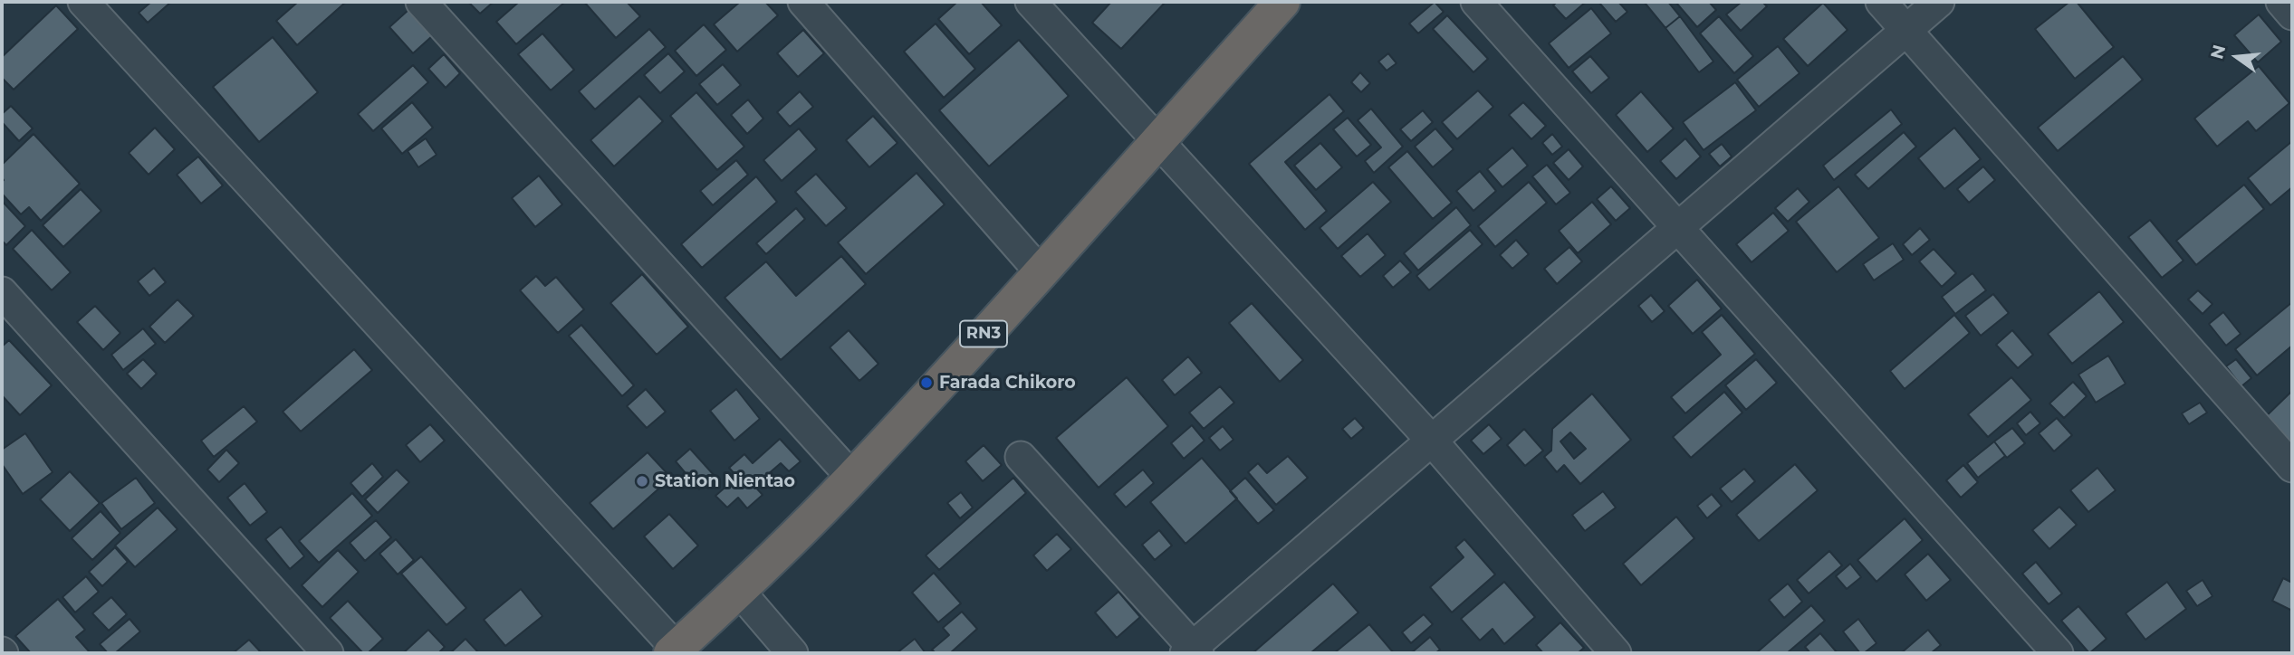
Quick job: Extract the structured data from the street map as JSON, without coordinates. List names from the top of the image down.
{
  "streets": {
    "highway": ["RN3"]
  },
  "places": ["Farada Chikoro", "Station Nientao"],
  "north": "left"
}
